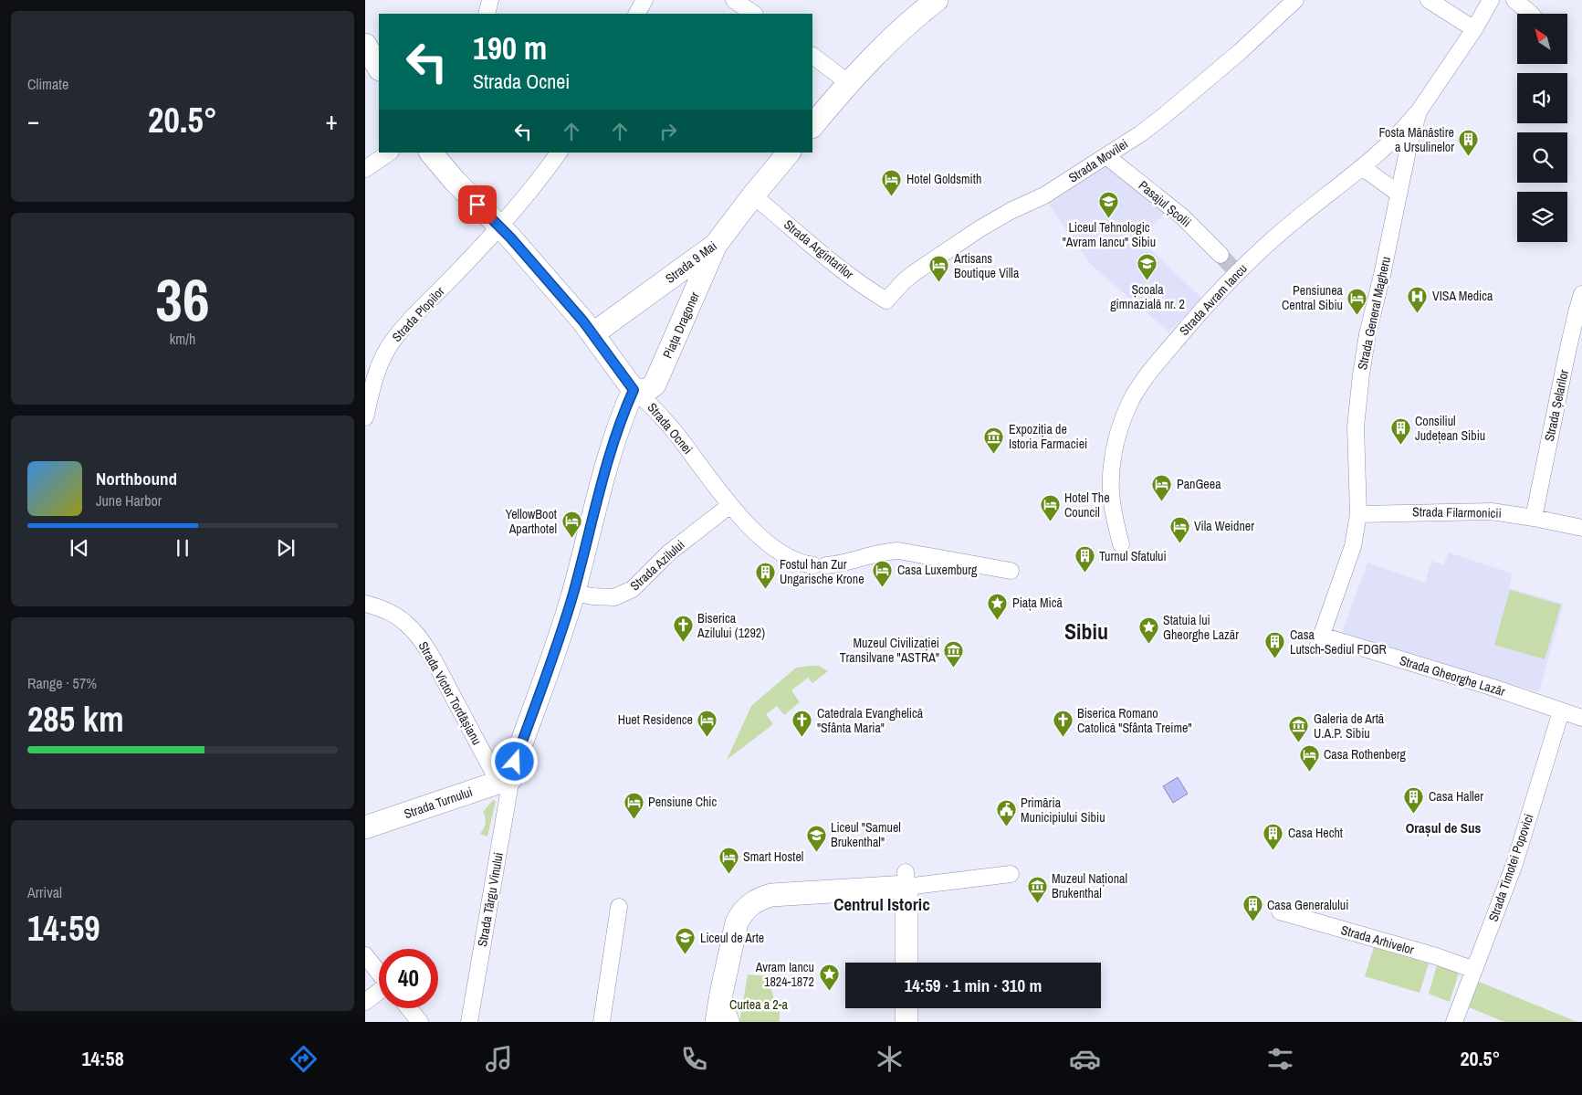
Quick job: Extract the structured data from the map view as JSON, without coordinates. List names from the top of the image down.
{
  "streets": {
    "street": [
      "Strada Movilei",
      "Pasajul Școlii",
      "Strada Argintarilor",
      "Strada 9 Mai",
      "Strada Avram Iancu",
      "Strada General Magheru",
      "Strada Plopilor",
      "Piața Dragoner",
      "Strada Șelarilor",
      "Strada Ocnei",
      "Strada Filarmonicii",
      "Strada Azilului",
      "Strada Gheorghe Lazăr",
      "Strada Victor Tordășianu",
      "Strada Turnului",
      "Strada Timotei Popovici",
      "Strada Târgu Vinului",
      "Strada Arhivelor"
    ]
  },
  "crossings": [
    ["Strada Movilei", "Pasajul Școlii"],
    ["Strada Movilei", "Strada Argintarilor"],
    ["Strada Argintarilor", "Strada 9 Mai"],
    ["Strada 9 Mai", "Piața Dragoner"],
    ["Strada 9 Mai", "Strada Ocnei"],
    ["Strada Avram Iancu", "Strada General Magheru"],
    ["Strada General Magheru", "Strada Filarmonicii"],
    ["Strada General Magheru", "Strada Gheorghe Lazăr"],
    ["Strada Plopilor", "Strada Ocnei"],
    ["Piața Dragoner", "Strada Ocnei"],
    ["Strada Șelarilor", "Strada Filarmonicii"],
    ["Strada Ocnei", "Strada Azilului"],
    ["Strada Gheorghe Lazăr", "Strada Timotei Popovici"],
    ["Strada Victor Tordășianu", "Strada Turnului"],
    ["Strada Victor Tordășianu", "Strada Târgu Vinului"],
    ["Strada Turnului", "Strada Târgu Vinului"],
    ["Strada Timotei Popovici", "Strada Arhivelor"]
  ],
  "districts": ["Sibiu", "Orașul de Sus", "Centrul Istoric"],
  "parks": ["Curtea a 2-a"],
  "places": {
    "building": [
      "Fosta Mănăstire a Ursulinelor",
      "Consiliul Județean Sibiu",
      "Turnul Sfatului",
      "Fostul han Zur Ungarische Krone",
      "Casa Lutsch-Sediul FDGR",
      "Casa Haller",
      "Casa Hecht",
      "Casa Generalului"
    ],
    "hotel": [
      "Hotel Goldsmith",
      "Artisans Boutique Villa",
      "Pensiunea Central Sibiu",
      "PanGeea",
      "Hotel The Council",
      "YellowBoot Aparthotel",
      "Vila Weidner",
      "Casa Luxemburg",
      "Huet Residence",
      "Casa Rothenberg",
      "Pensiune Chic",
      "Smart Hostel"
    ],
    "school or university": [
      "Liceul Tehnologic \"Avram Iancu\" Sibiu",
      "Școala gimnazială nr. 2",
      "Liceul \"Samuel Brukenthal\"",
      "Liceul de Arte"
    ],
    "hospital": ["VISA Medica"],
    "museum": [
      "Expoziția de Istoria Farmaciei",
      "Muzeul Civilizației Transilvane \"ASTRA\"",
      "Galeria de Artă U.A.P. Sibiu",
      "Muzeul Național Brukenthal"
    ],
    "place": ["Piața Mică", "Statuia lui Gheorghe Lazăr", "Avram Iancu 1824-1872"],
    "church": ["Biserica Azilului (1292)", "Catedrala Evanghelică \"Sfânta Maria\"", "Biserica Romano Catolică \"Sfânta Treime\""],
    "public building": ["Primăria Municipiului Sibiu"]
  },
  "north": "top left",
  "page": {
    "tile": [
      "Climate",
      ["36", "km/h"],
      ["Range · 57%", "285 km"],
      ["Arrival", "14:59"]
    ],
    "turn": ["190 m", "Strada Ocnei"],
    "heat": ["−", "20.5°", "+"],
    "song": ["Northbound", "June Harbor"],
    "limit": "40",
    "trip": "14:59 · 1 min · 310 m",
    "tabs": ["14:58", "20.5°"]
  }
}
